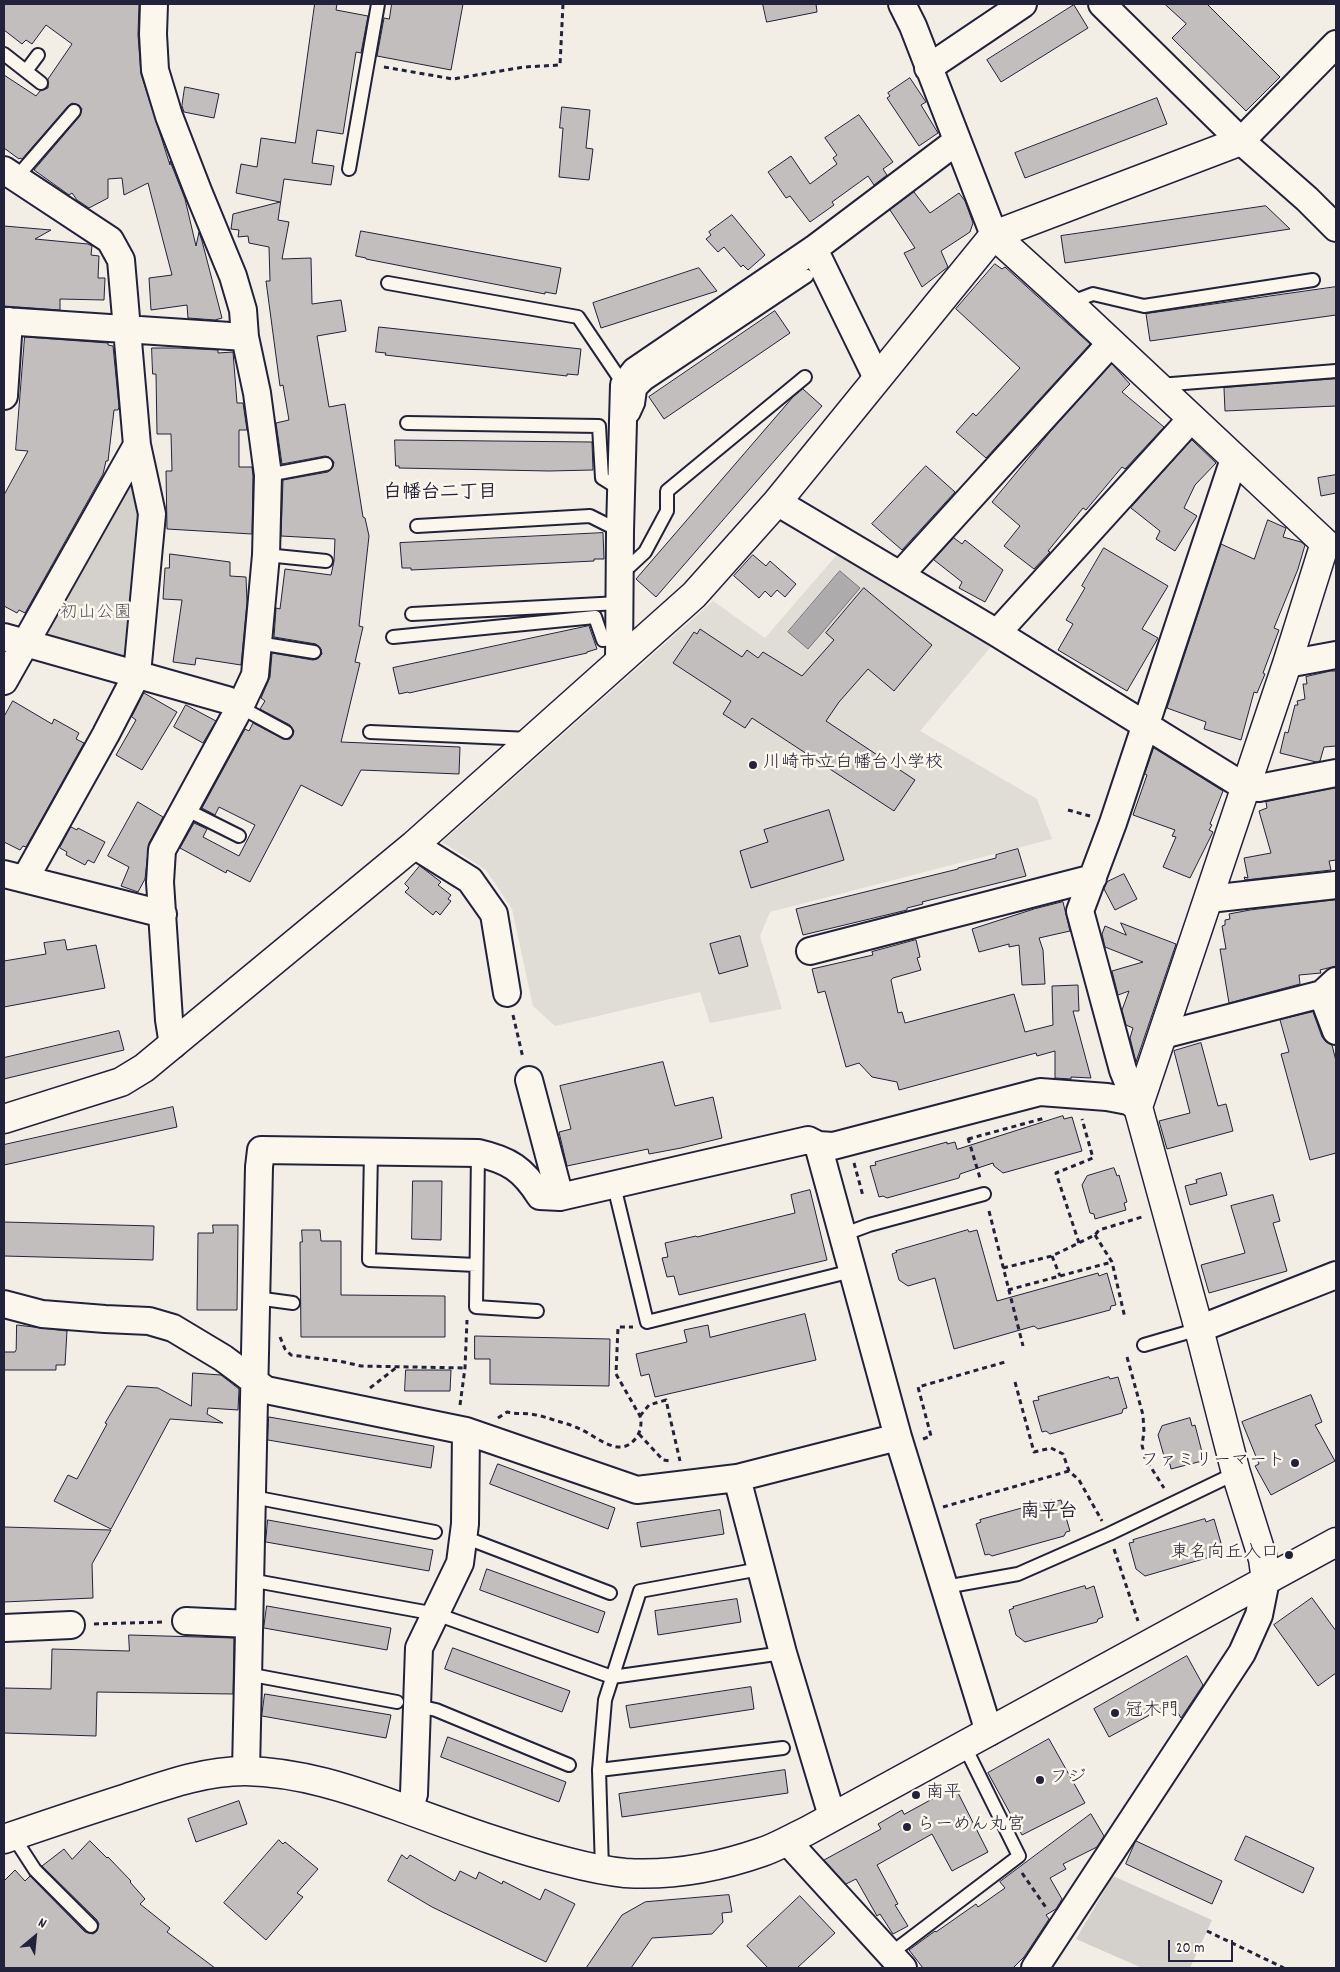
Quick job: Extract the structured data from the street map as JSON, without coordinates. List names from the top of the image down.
{
  "districts": ["白幡台二丁目", "南平台"],
  "parks": ["初山公園"],
  "places": [
    "川崎市立白幡台小学校",
    "ファミリーマート",
    "東名向丘入口",
    "冠木門",
    "フジ",
    "南平",
    "らーめん丸宮"
  ],
  "scale_bar": "20 m",
  "north": "top right"
}
